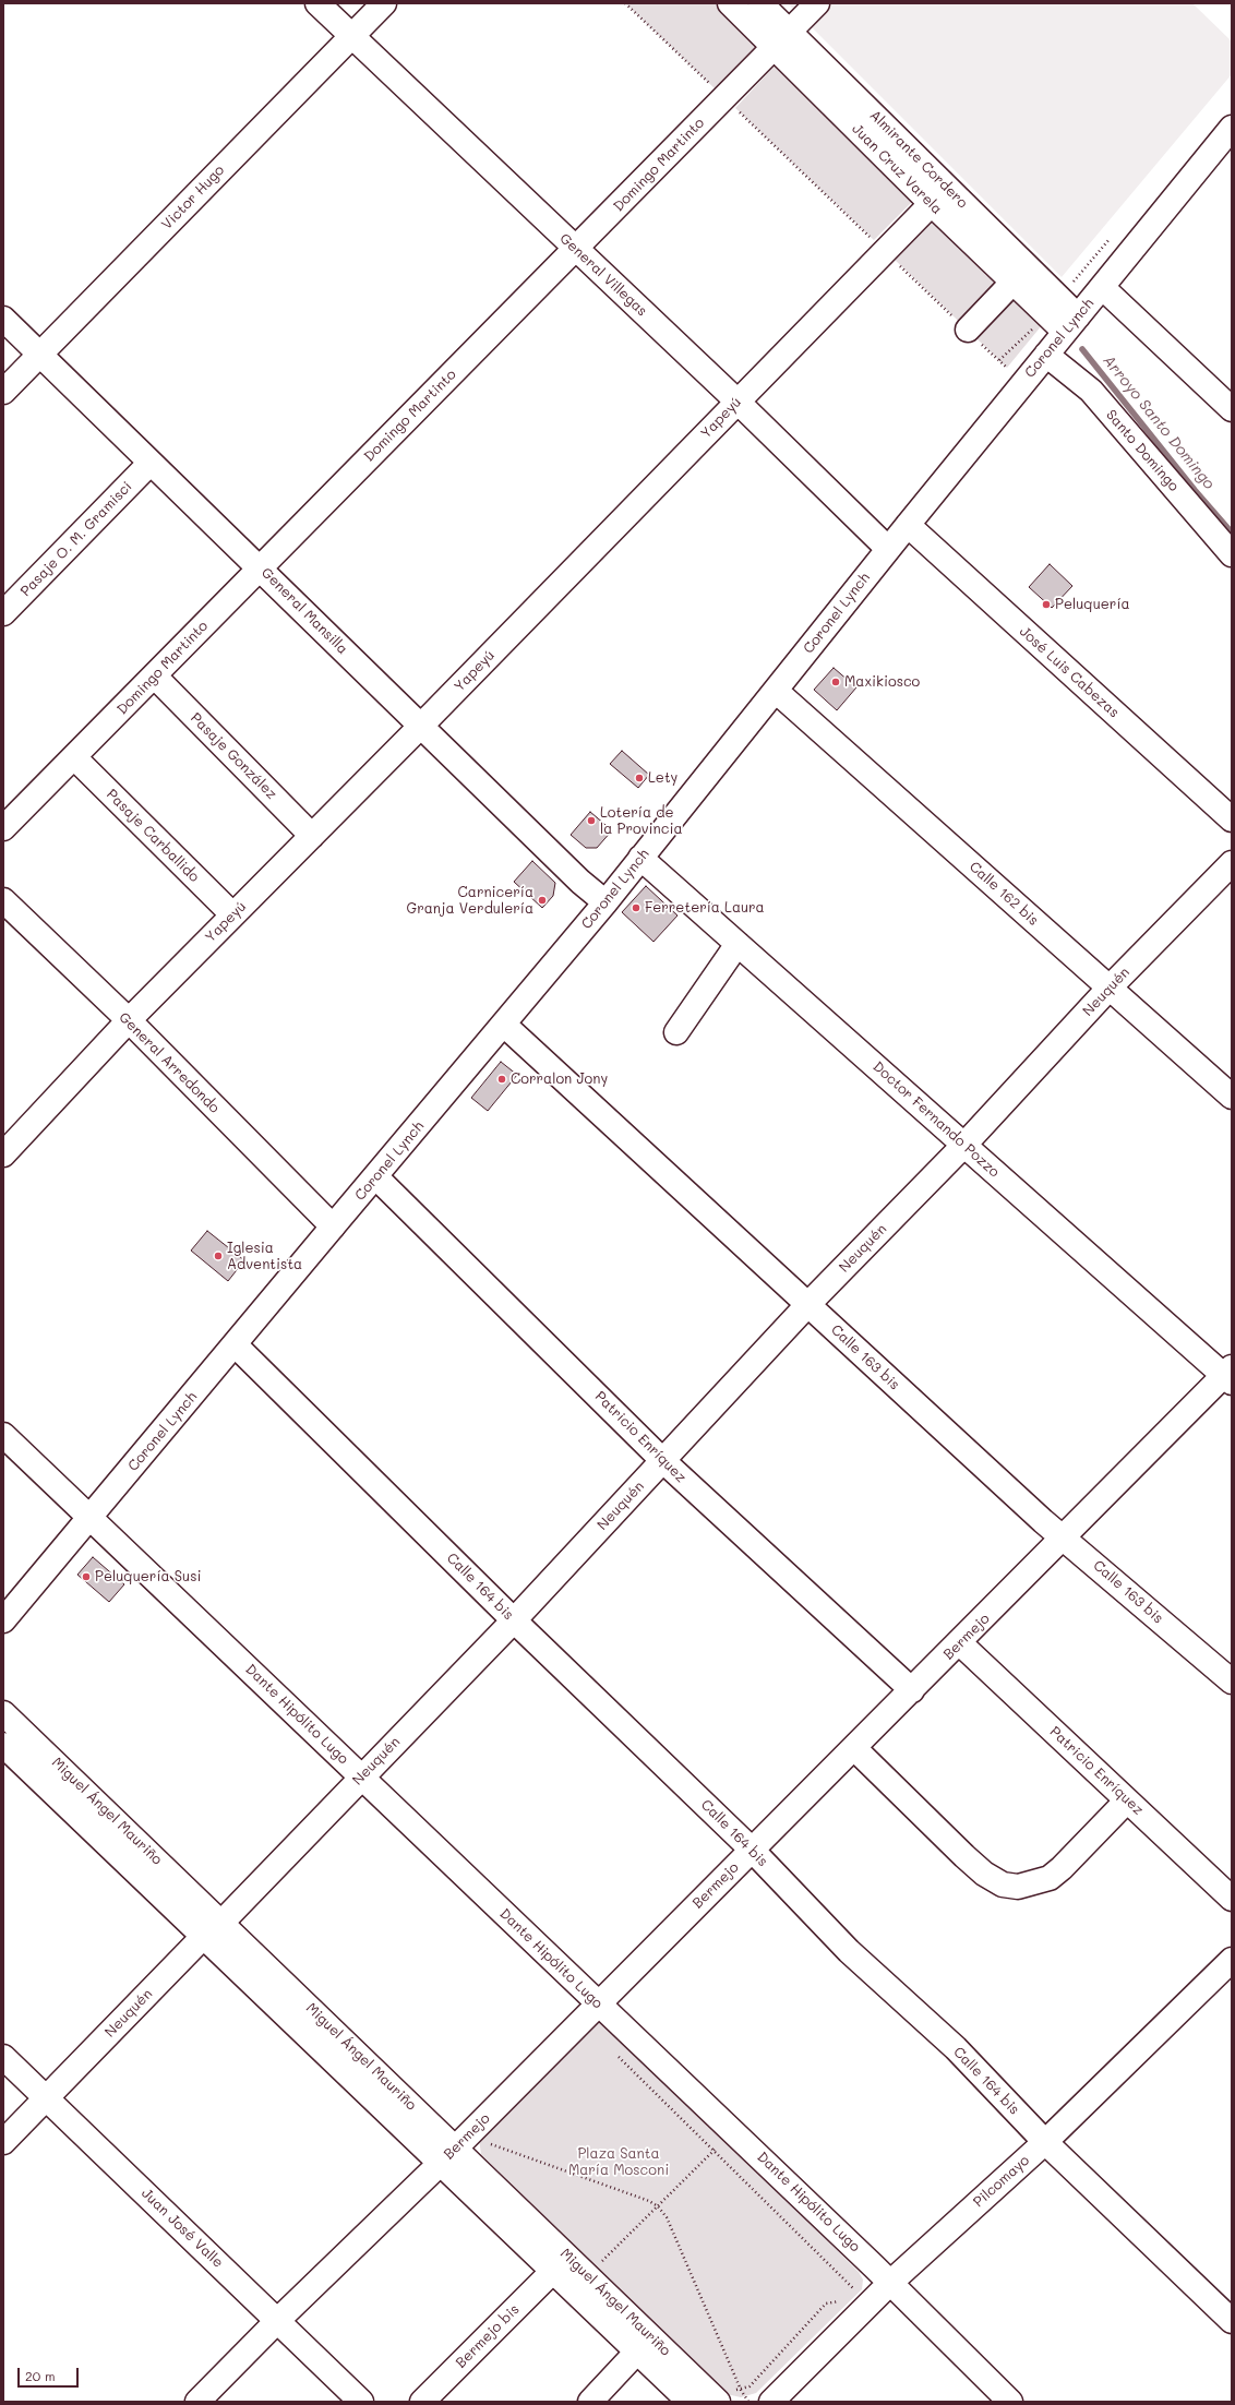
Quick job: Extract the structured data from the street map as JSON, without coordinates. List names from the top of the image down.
{
  "streets": {
    "street": [
      "Almirante Cordero",
      "Domingo Martinto",
      "Juan Cruz Varela",
      "Victor Hugo",
      "General Villegas",
      "Coronel Lynch",
      "Yapeyú",
      "Santo Domingo",
      "Pasaje O. M. Gramisci",
      "General Mansilla",
      "José Luis Cabezas",
      "Pasaje González",
      "Pasaje Carballido",
      "Calle 162 bis",
      "Neuquén",
      "General Arredondo",
      "Doctor Fernando Pozzo",
      "Calle 163 bis",
      "Patricio Enríquez",
      "Calle 164 bis",
      "Bermejo",
      "Dante Hipólito Lugo",
      "Miguel Ángel Mauriño",
      "Pilcomayo",
      "Juan José Valle",
      "Bermejo bis"
    ]
  },
  "crossings": [
    ["Almirante Cordero", "Juan Cruz Varela"],
    ["Almirante Cordero", "Coronel Lynch"],
    ["Almirante Cordero", "Yapeyú"],
    ["Domingo Martinto", "Juan Cruz Varela"],
    ["Domingo Martinto", "General Villegas"],
    ["Domingo Martinto", "General Mansilla"],
    ["Domingo Martinto", "Pasaje González"],
    ["Domingo Martinto", "Pasaje Carballido"],
    ["Juan Cruz Varela", "Coronel Lynch"],
    ["Juan Cruz Varela", "Yapeyú"],
    ["Victor Hugo", "General Villegas"],
    ["Victor Hugo", "General Mansilla"],
    ["General Villegas", "Coronel Lynch"],
    ["General Villegas", "Yapeyú"],
    ["Coronel Lynch", "Santo Domingo"],
    ["Coronel Lynch", "General Mansilla"],
    ["Coronel Lynch", "José Luis Cabezas"],
    ["Coronel Lynch", "Calle 162 bis"],
    ["Coronel Lynch", "General Arredondo"],
    ["Coronel Lynch", "Doctor Fernando Pozzo"],
    ["Coronel Lynch", "Calle 163 bis"],
    ["Coronel Lynch", "Patricio Enríquez"],
    ["Coronel Lynch", "Calle 164 bis"],
    ["Coronel Lynch", "Dante Hipólito Lugo"],
    ["Yapeyú", "General Mansilla"],
    ["Yapeyú", "Pasaje González"],
    ["Yapeyú", "Pasaje Carballido"],
    ["Yapeyú", "General Arredondo"],
    ["Pasaje O. M. Gramisci", "General Mansilla"],
    ["Calle 162 bis", "Neuquén"],
    ["Neuquén", "Doctor Fernando Pozzo"],
    ["Neuquén", "Calle 163 bis"],
    ["Neuquén", "Patricio Enríquez"],
    ["Neuquén", "Calle 164 bis"],
    ["Neuquén", "Dante Hipólito Lugo"],
    ["Neuquén", "Miguel Ángel Mauriño"],
    ["Neuquén", "Juan José Valle"],
    ["Doctor Fernando Pozzo", "Bermejo"],
    ["Calle 163 bis", "Bermejo"],
    ["Patricio Enríquez", "Bermejo"],
    ["Calle 164 bis", "Bermejo"],
    ["Calle 164 bis", "Pilcomayo"],
    ["Bermejo", "Dante Hipólito Lugo"],
    ["Bermejo", "Miguel Ángel Mauriño"],
    ["Bermejo", "Juan José Valle"],
    ["Dante Hipólito Lugo", "Pilcomayo"],
    ["Miguel Ángel Mauriño", "Bermejo bis"]
  ],
  "water": ["Arroyo Santo Domingo"],
  "parks": ["Plaza Santa María Mosconi"],
  "places": [
    "Peluquería",
    "Maxikiosco",
    "Lety",
    "Lotería de la Provincia",
    "Carnicería Granja Verdulería",
    "Ferretería Laura",
    "Corralon Jony",
    "Iglesia Adventista",
    "Peluquería Susi"
  ],
  "scale_bar": "20 m"
}
